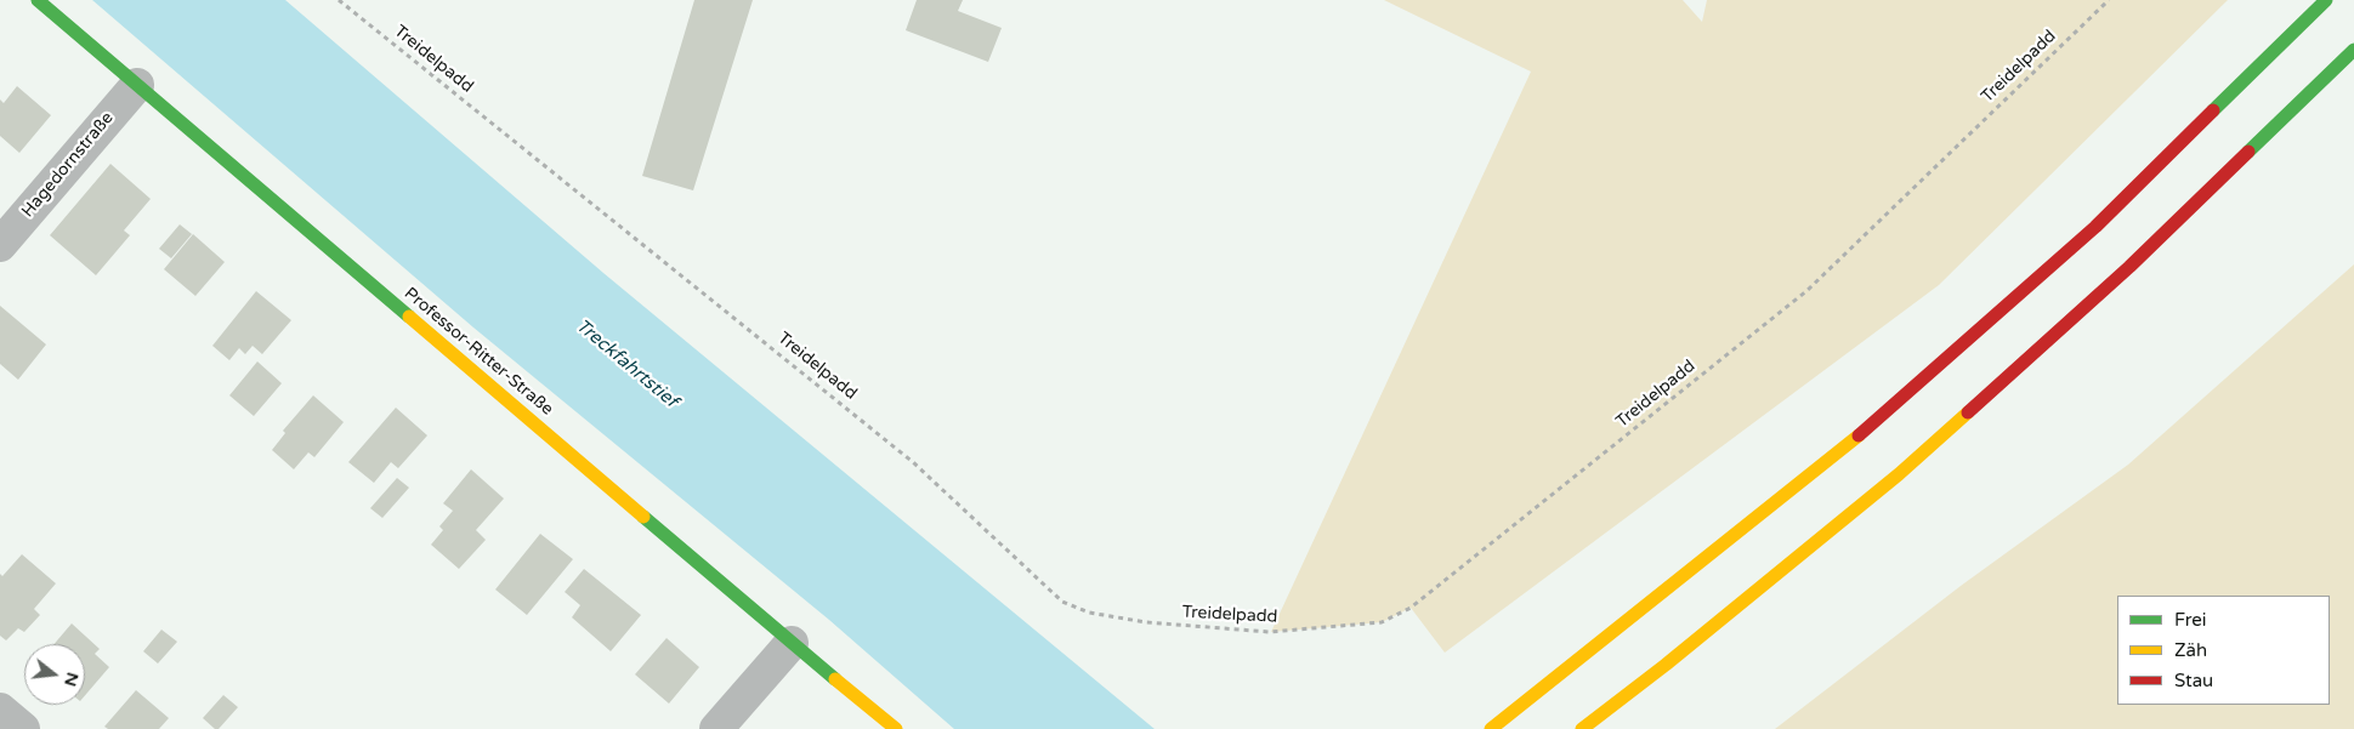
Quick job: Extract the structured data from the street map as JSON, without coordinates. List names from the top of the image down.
{
  "streets": {
    "main road": ["Professor-Ritter-Straße"],
    "street": ["Hagedornstraße"],
    "path": ["Treidelpadd"]
  },
  "crossings": [
    ["Hagedornstraße", "Professor-Ritter-Straße"]
  ],
  "water": ["Treckfahrtstief"],
  "legend": ["Frei", "Zäh", "Stau"],
  "north": "right"
}
